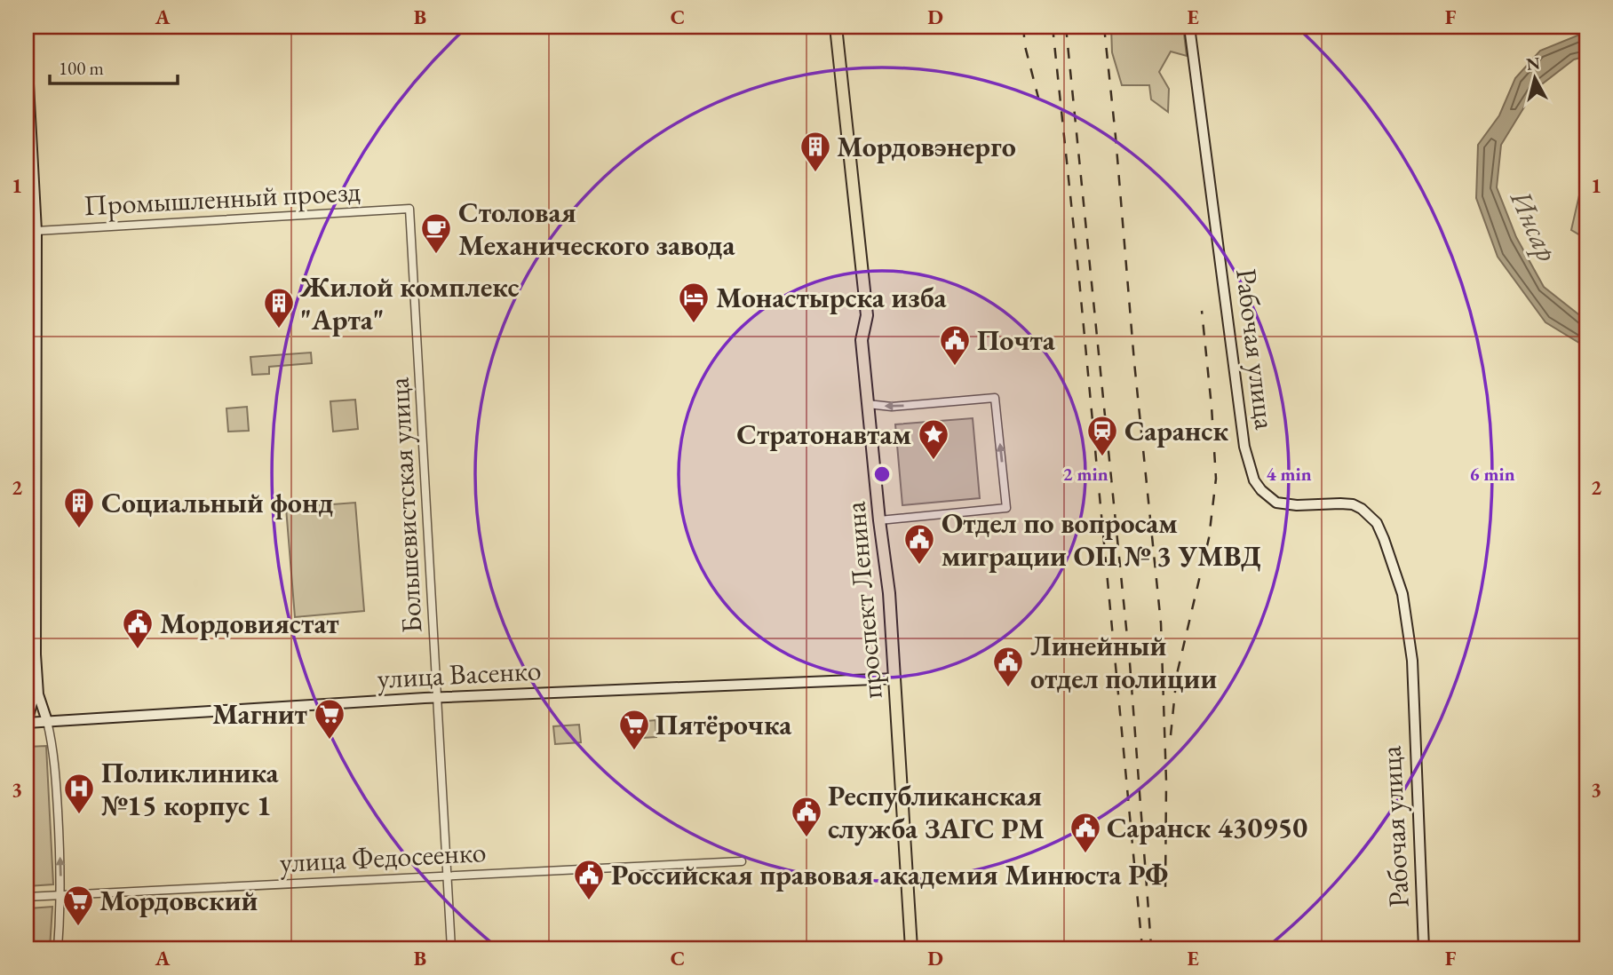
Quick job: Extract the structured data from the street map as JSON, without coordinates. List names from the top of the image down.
{
  "streets": {
    "main road": ["проспект Ленина"],
    "street": [
      "Промышленный проезд",
      "Рабочая улица",
      "Большевистская улица",
      "улица Васенко",
      "улица Федосеенко"
    ]
  },
  "crossings": [
    ["Промышленный проезд", "Большевистская улица"],
    ["Большевистская улица", "улица Васенко"],
    ["Большевистская улица", "улица Федосеенко"],
    ["проспект Ленина", "улица Васенко"]
  ],
  "water": ["Инсар"],
  "places": {
    "building": ["Мордовэнерго", "Жилой комплекс \"Арта\"", "Социальный фонд"],
    "cafe": ["Столовая Механического завода"],
    "hotel": ["Монастырска изба"],
    "public building": [
      "Почта",
      "Отдел по вопросам миграции ОП № 3 УМВД",
      "Мордовиястат",
      "Линейный отдел полиции",
      "Республиканская служба ЗАГС РМ",
      "Саранск 430950",
      "Российская правовая академия Минюста РФ"
    ],
    "station": ["Саранск"],
    "place": ["Стратонавтам"],
    "supermarket": ["Магнит", "Пятёрочка", "Мордовский"],
    "hospital": ["Поликлиника №15 корпус 1"]
  },
  "scale_bar": "100 m",
  "north": "top",
  "grid": {
    "columns": [
      "A",
      "B",
      "C",
      "D",
      "E",
      "F"
    ],
    "rows": ["1", "2", "3"]
  },
  "rings": ["2 min", "4 min", "6 min"]
}
